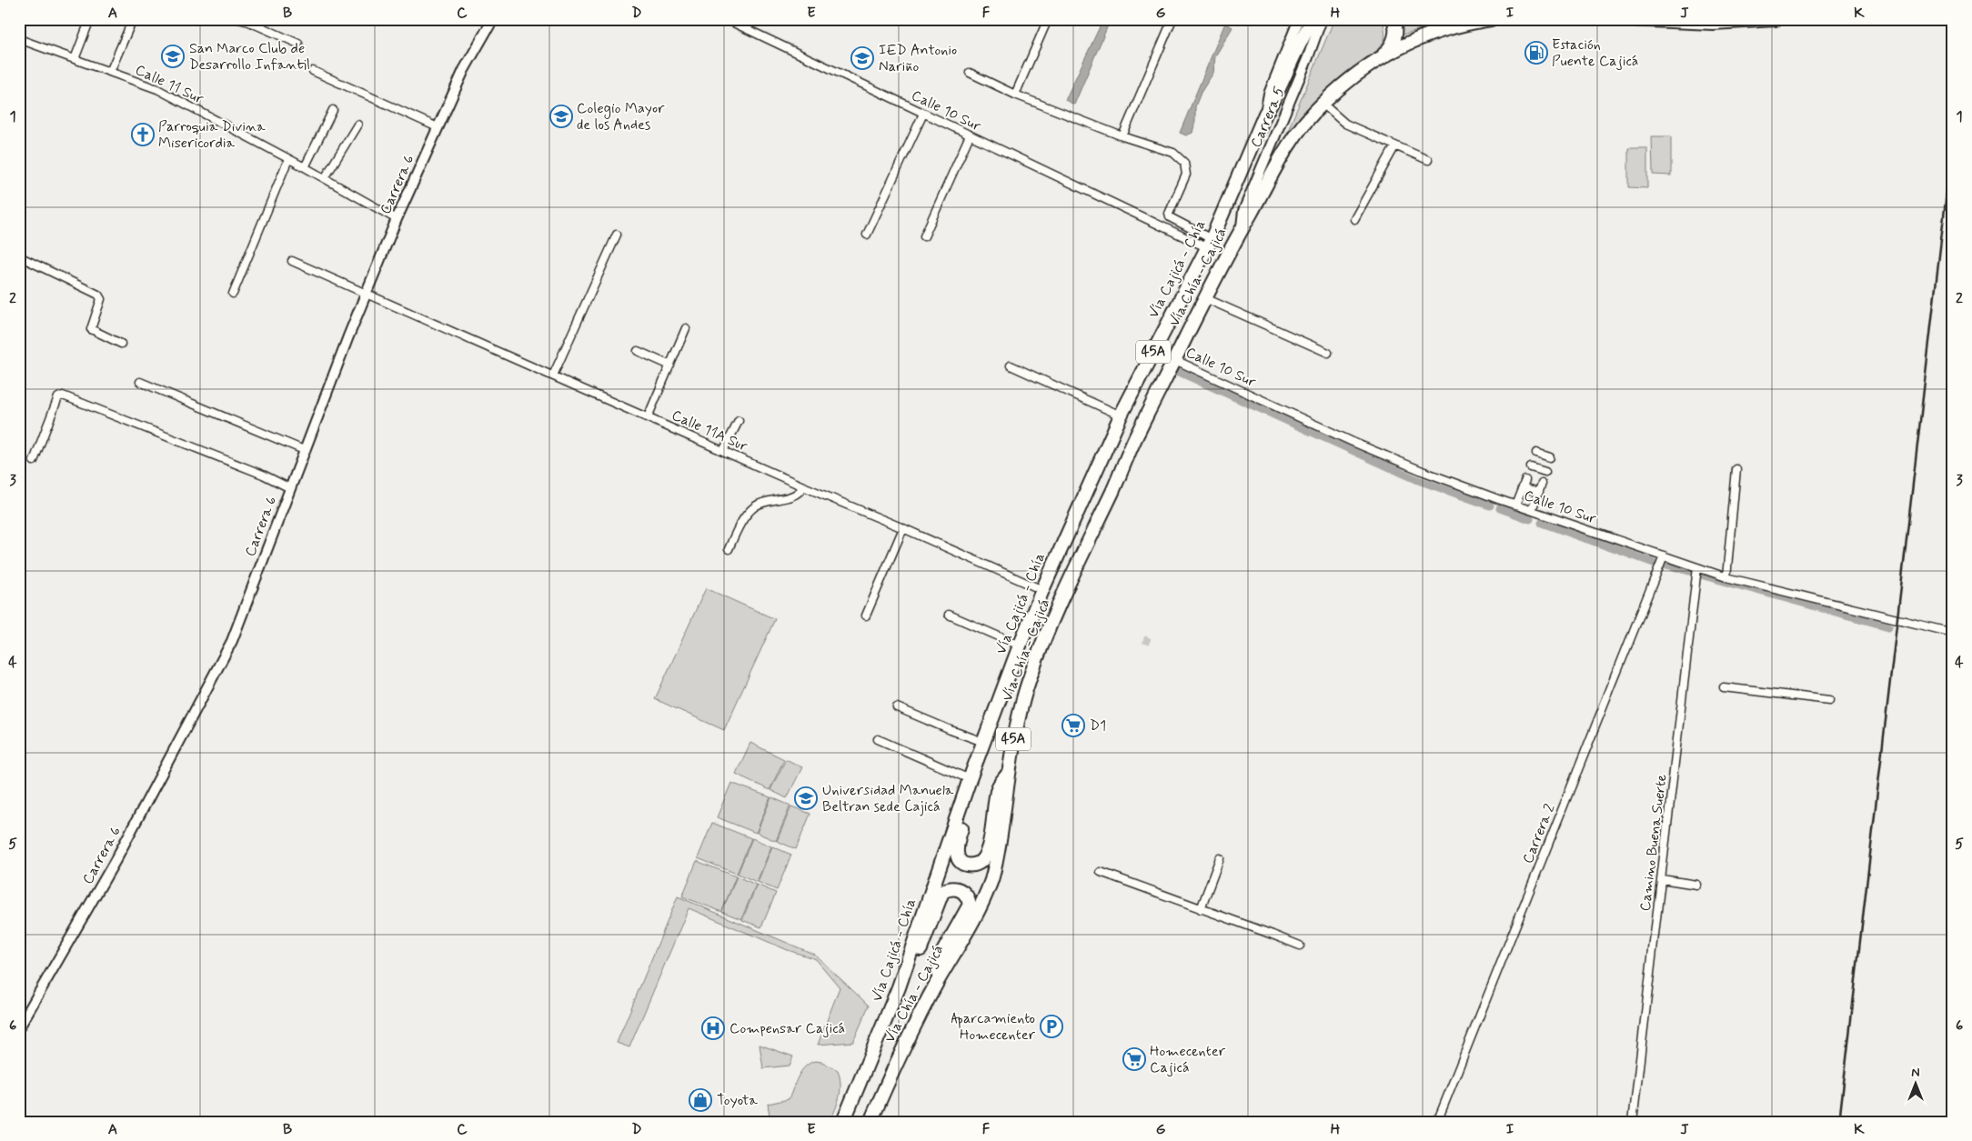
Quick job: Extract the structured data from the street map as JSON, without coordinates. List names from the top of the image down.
{
  "streets": {
    "highway": ["Vía Cajicá - Chía", "Vía Chía - Cajicá", "45A"],
    "main road": ["Carrera 5", "Carrera 6"],
    "street": [
      "Calle 11 Sur",
      "Calle 10 Sur",
      "Calle 11A Sur",
      "Carrera 2",
      "Camino Buena Suerte"
    ]
  },
  "crossings": [
    ["Calle 11 Sur", "Carrera 6"],
    ["Calle 10 Sur", "Vía Cajicá - Chía"],
    ["Calle 10 Sur", "Vía Chía - Cajicá"],
    ["Calle 10 Sur", "Carrera 2"],
    ["Calle 10 Sur", "Camino Buena Suerte"],
    ["Carrera 5", "Vía Cajicá - Chía"],
    ["Carrera 5", "Vía Chía - Cajicá"],
    ["Carrera 5", "45A"],
    ["Carrera 6", "Calle 11A Sur"],
    ["Vía Cajicá - Chía", "45A"],
    ["Vía Cajicá - Chía", "Calle 11A Sur"],
    ["Vía Chía - Cajicá", "45A"]
  ],
  "places": {
    "fuel station": ["Estación Puente Cajicá"],
    "school or university": [
      "San Marco Club de Desarrollo Infantil",
      "IED Antonio Nariño",
      "Colegio Mayor de los Andes",
      "Universidad Manuela Beltran sede Cajicá"
    ],
    "church": ["Parroquia Divina Misericordia"],
    "supermarket": ["D1", "Homecenter Cajicá"],
    "parking": ["Aparcamiento Homecenter"],
    "hospital": ["Compensar Cajicá"],
    "shop": ["Toyota"]
  },
  "north": "top",
  "grid": {
    "columns": [
      "A",
      "B",
      "C",
      "D",
      "E",
      "F",
      "G",
      "H",
      "I",
      "J",
      "K"
    ],
    "rows": [
      "1",
      "2",
      "3",
      "4",
      "5",
      "6"
    ]
  }
}
